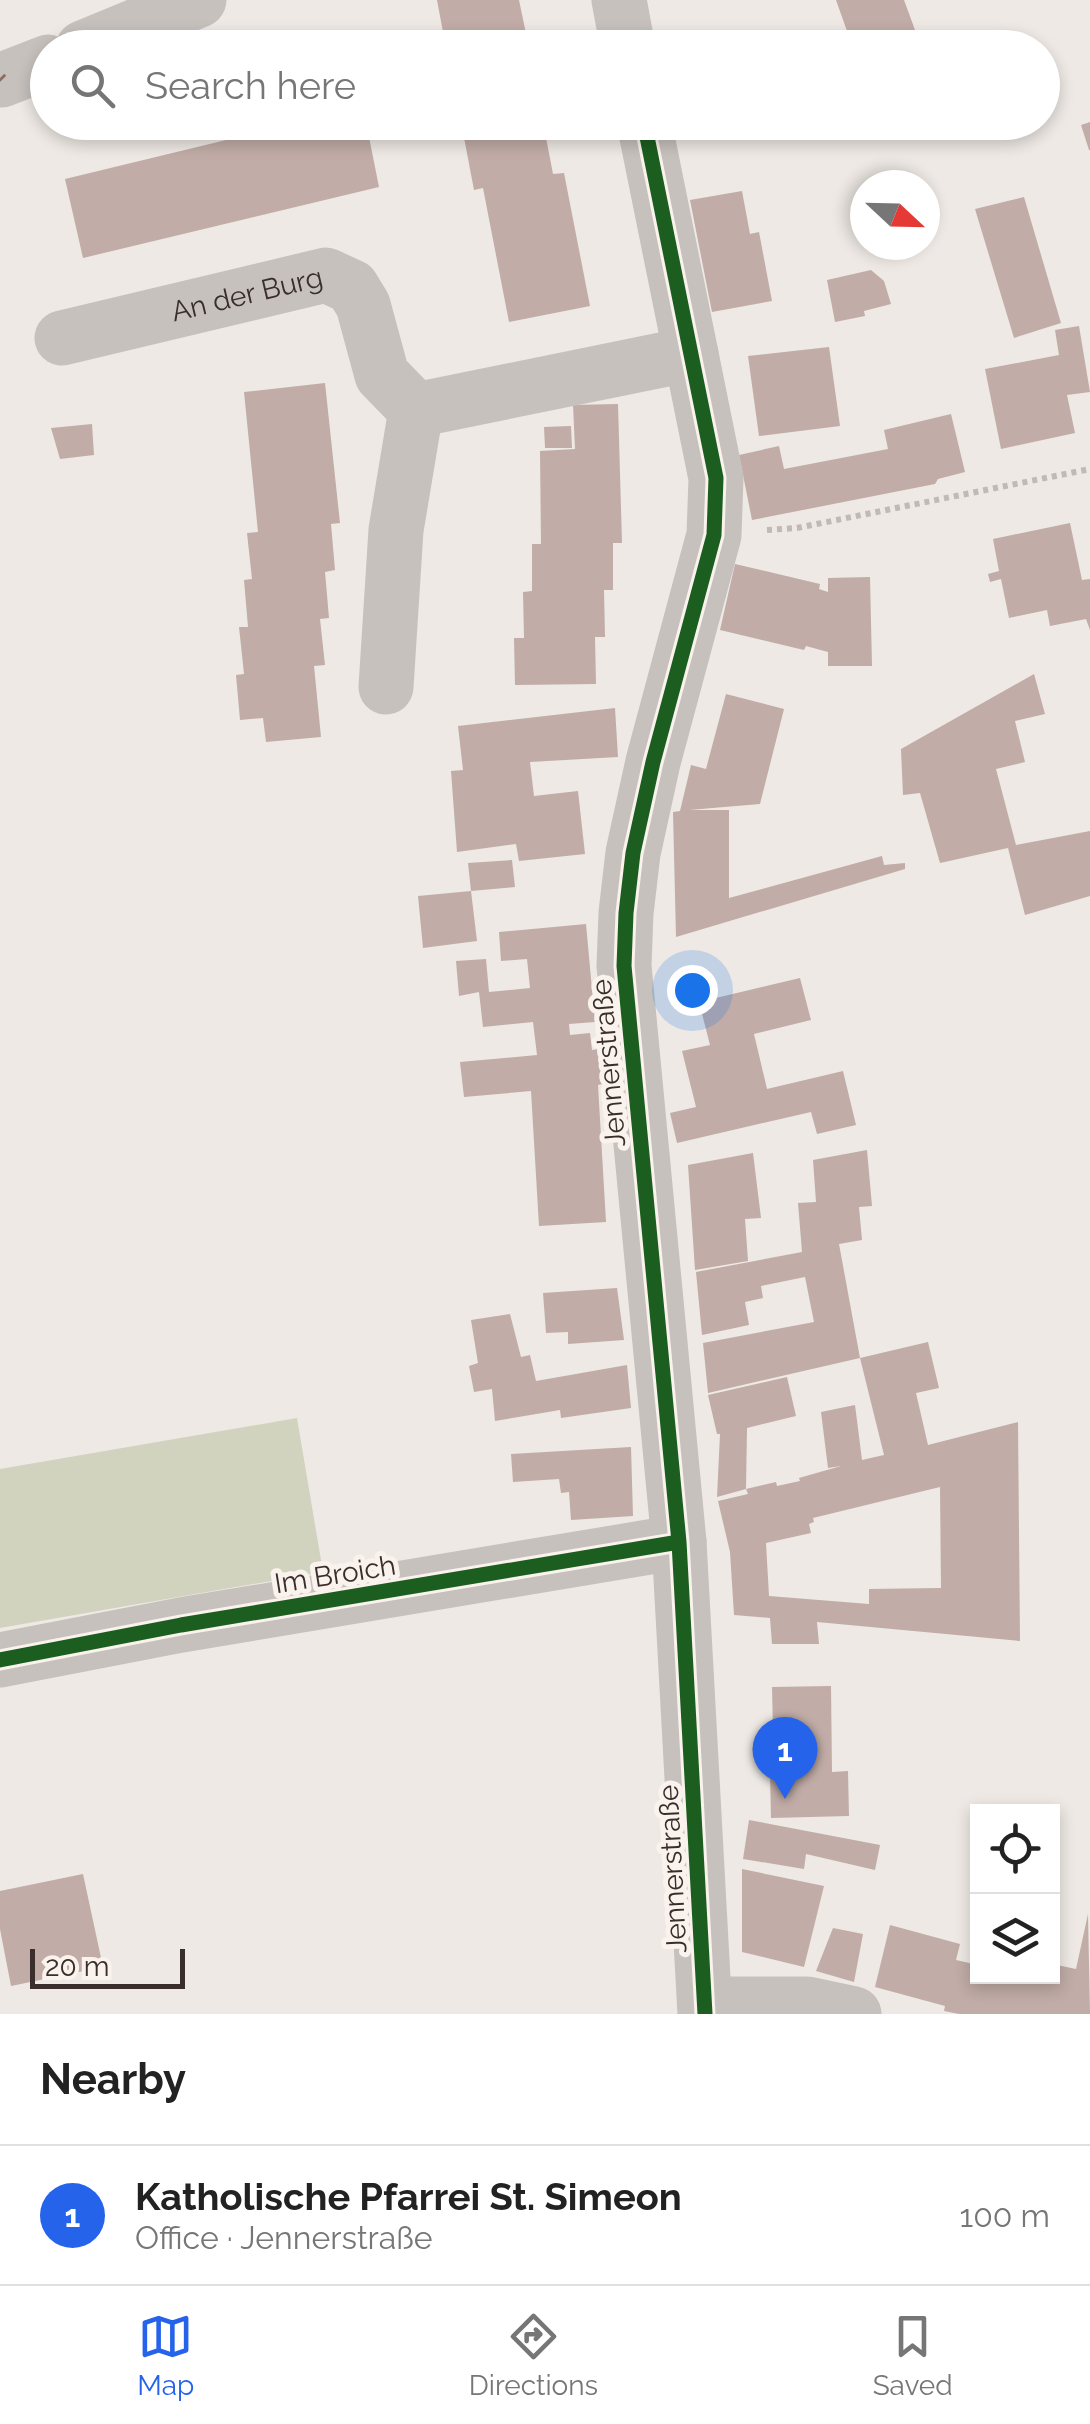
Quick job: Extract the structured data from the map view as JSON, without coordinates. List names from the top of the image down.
{
  "streets": {
    "street": ["An der Burg", "Jennerstraße", "Im Broich"]
  },
  "crossings": [
    ["Jennerstraße", "Im Broich"]
  ],
  "scale_bar": "20 m",
  "north": "right",
  "page": {
    "search": "Search here",
    "pins": "1",
    "scale": "20 m",
    "heading": "Nearby",
    "list": [
      {
        "mark": "1",
        "name": "Katholische Pfarrei St. Simeon",
        "note": "Office · Jennerstraße",
        "value": "100 m"
      }
    ],
    "nav": ["Map", "Directions", "Saved"]
  }
}
